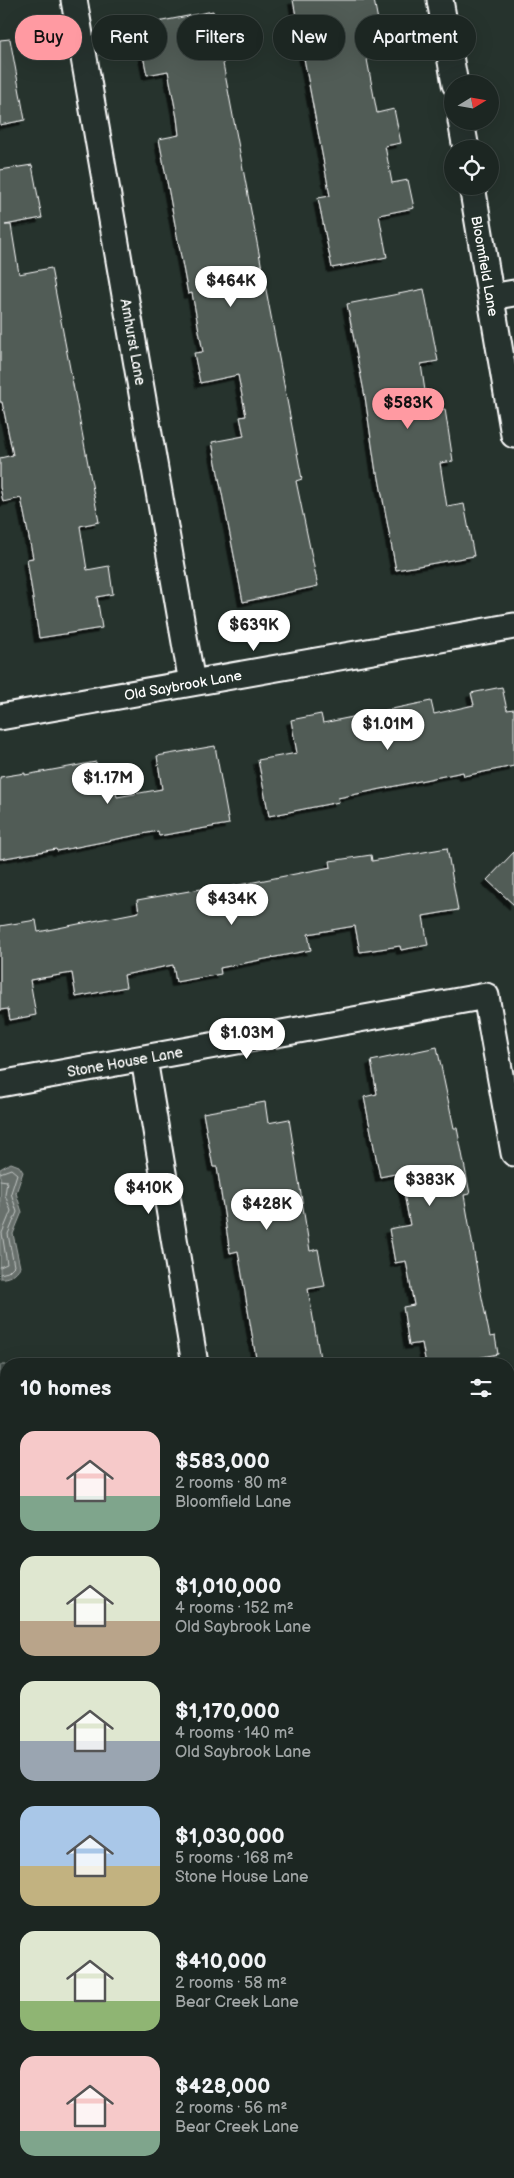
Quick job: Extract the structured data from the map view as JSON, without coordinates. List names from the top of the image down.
{
  "streets": {
    "street": [
      "Bloomfield Lane",
      "Amhurst Lane",
      "Old Saybrook Lane",
      "Stone House Lane"
    ]
  },
  "crossings": [
    ["Amhurst Lane", "Old Saybrook Lane"]
  ],
  "north": "right",
  "page": {
    "chip": [
      "Buy",
      "Rent",
      "Filters",
      "New",
      "Apartment"
    ],
    "price": [
      "$464K",
      "$583K",
      "$639K",
      "$1.01M",
      "$1.17M",
      "$434K",
      "$1.03M",
      "$383K",
      "$410K",
      "$428K"
    ],
    "heading": "10 homes",
    "list": [
      {
        "name": "$583,000",
        "note": "2 rooms · 80 m² · Bloomfield Lane"
      },
      {
        "name": "$1,010,000",
        "note": "4 rooms · 152 m² · Old Saybrook Lane"
      },
      {
        "name": "$1,170,000",
        "note": "4 rooms · 140 m² · Old Saybrook Lane"
      },
      {
        "name": "$1,030,000",
        "note": "5 rooms · 168 m² · Stone House Lane"
      },
      {
        "name": "$410,000",
        "note": "2 rooms · 58 m² · Bear Creek Lane"
      },
      {
        "name": "$428,000",
        "note": "2 rooms · 56 m² · Bear Creek Lane"
      }
    ]
  }
}
